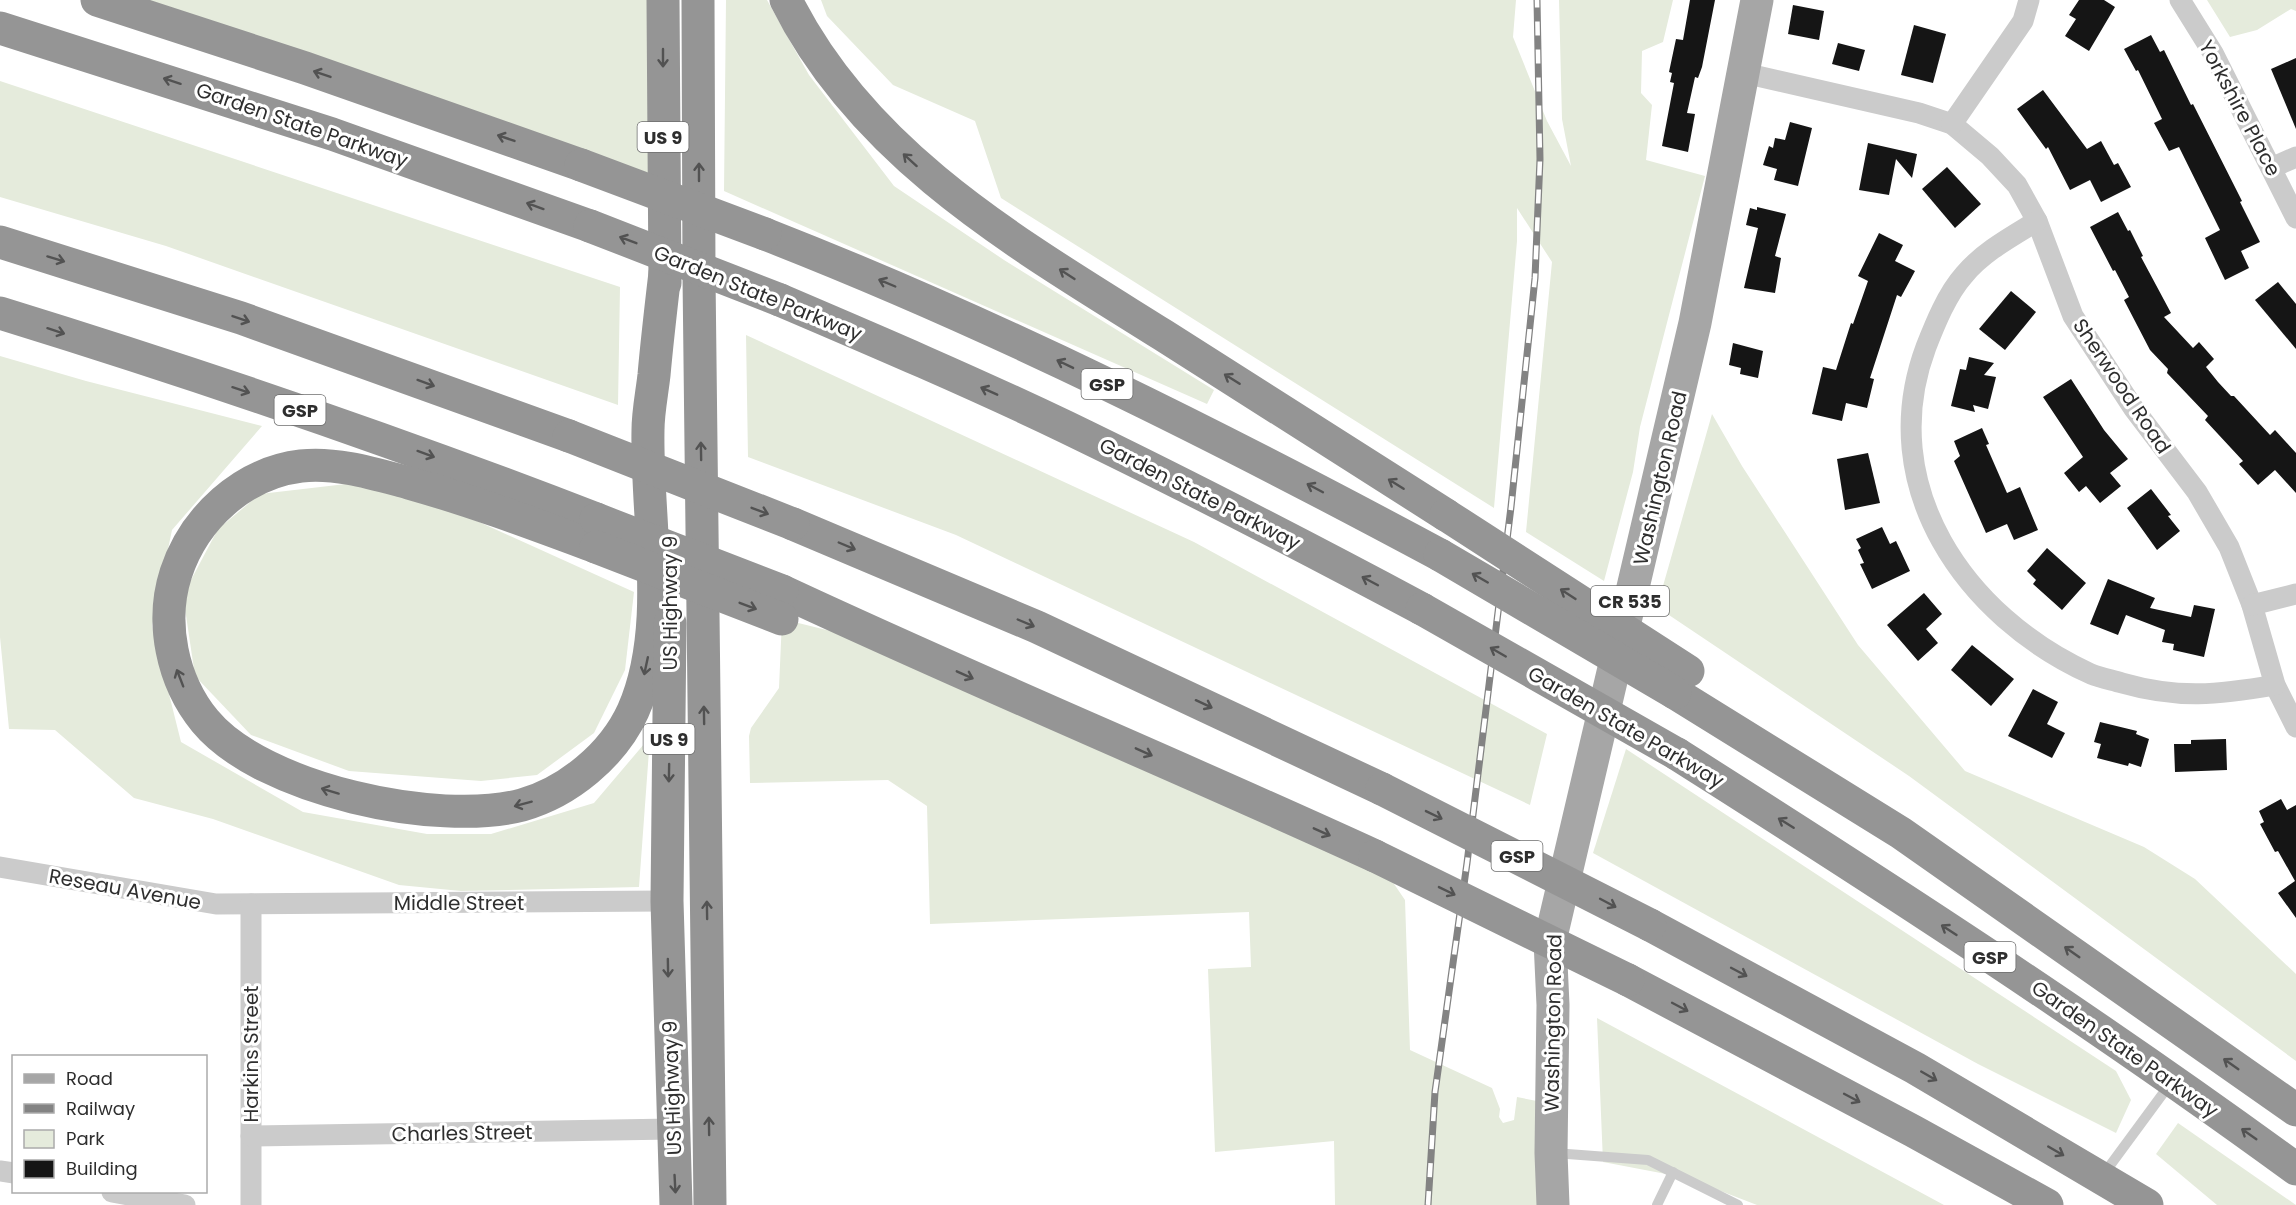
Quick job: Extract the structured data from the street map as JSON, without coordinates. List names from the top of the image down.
{
  "streets": {
    "highway": [
      "Garden State Parkway",
      "US 9",
      "GSP",
      "US Highway 9"
    ],
    "main road": ["Washington Road", "CR 535"],
    "street": [
      "Yorkshire Place",
      "Sherwood Road",
      "Reseau Avenue",
      "Middle Street",
      "Harkins Street",
      "Charles Street"
    ]
  },
  "crossings": [
    ["Sherwood Road", "Washington Road"],
    ["US Highway 9", "Middle Street"],
    ["US Highway 9", "Charles Street"],
    ["Reseau Avenue", "Middle Street"],
    ["Reseau Avenue", "Harkins Street"],
    ["Middle Street", "Harkins Street"],
    ["Harkins Street", "Charles Street"]
  ],
  "legend": [
    "Road",
    "Railway",
    "Park",
    "Building"
  ]
}
